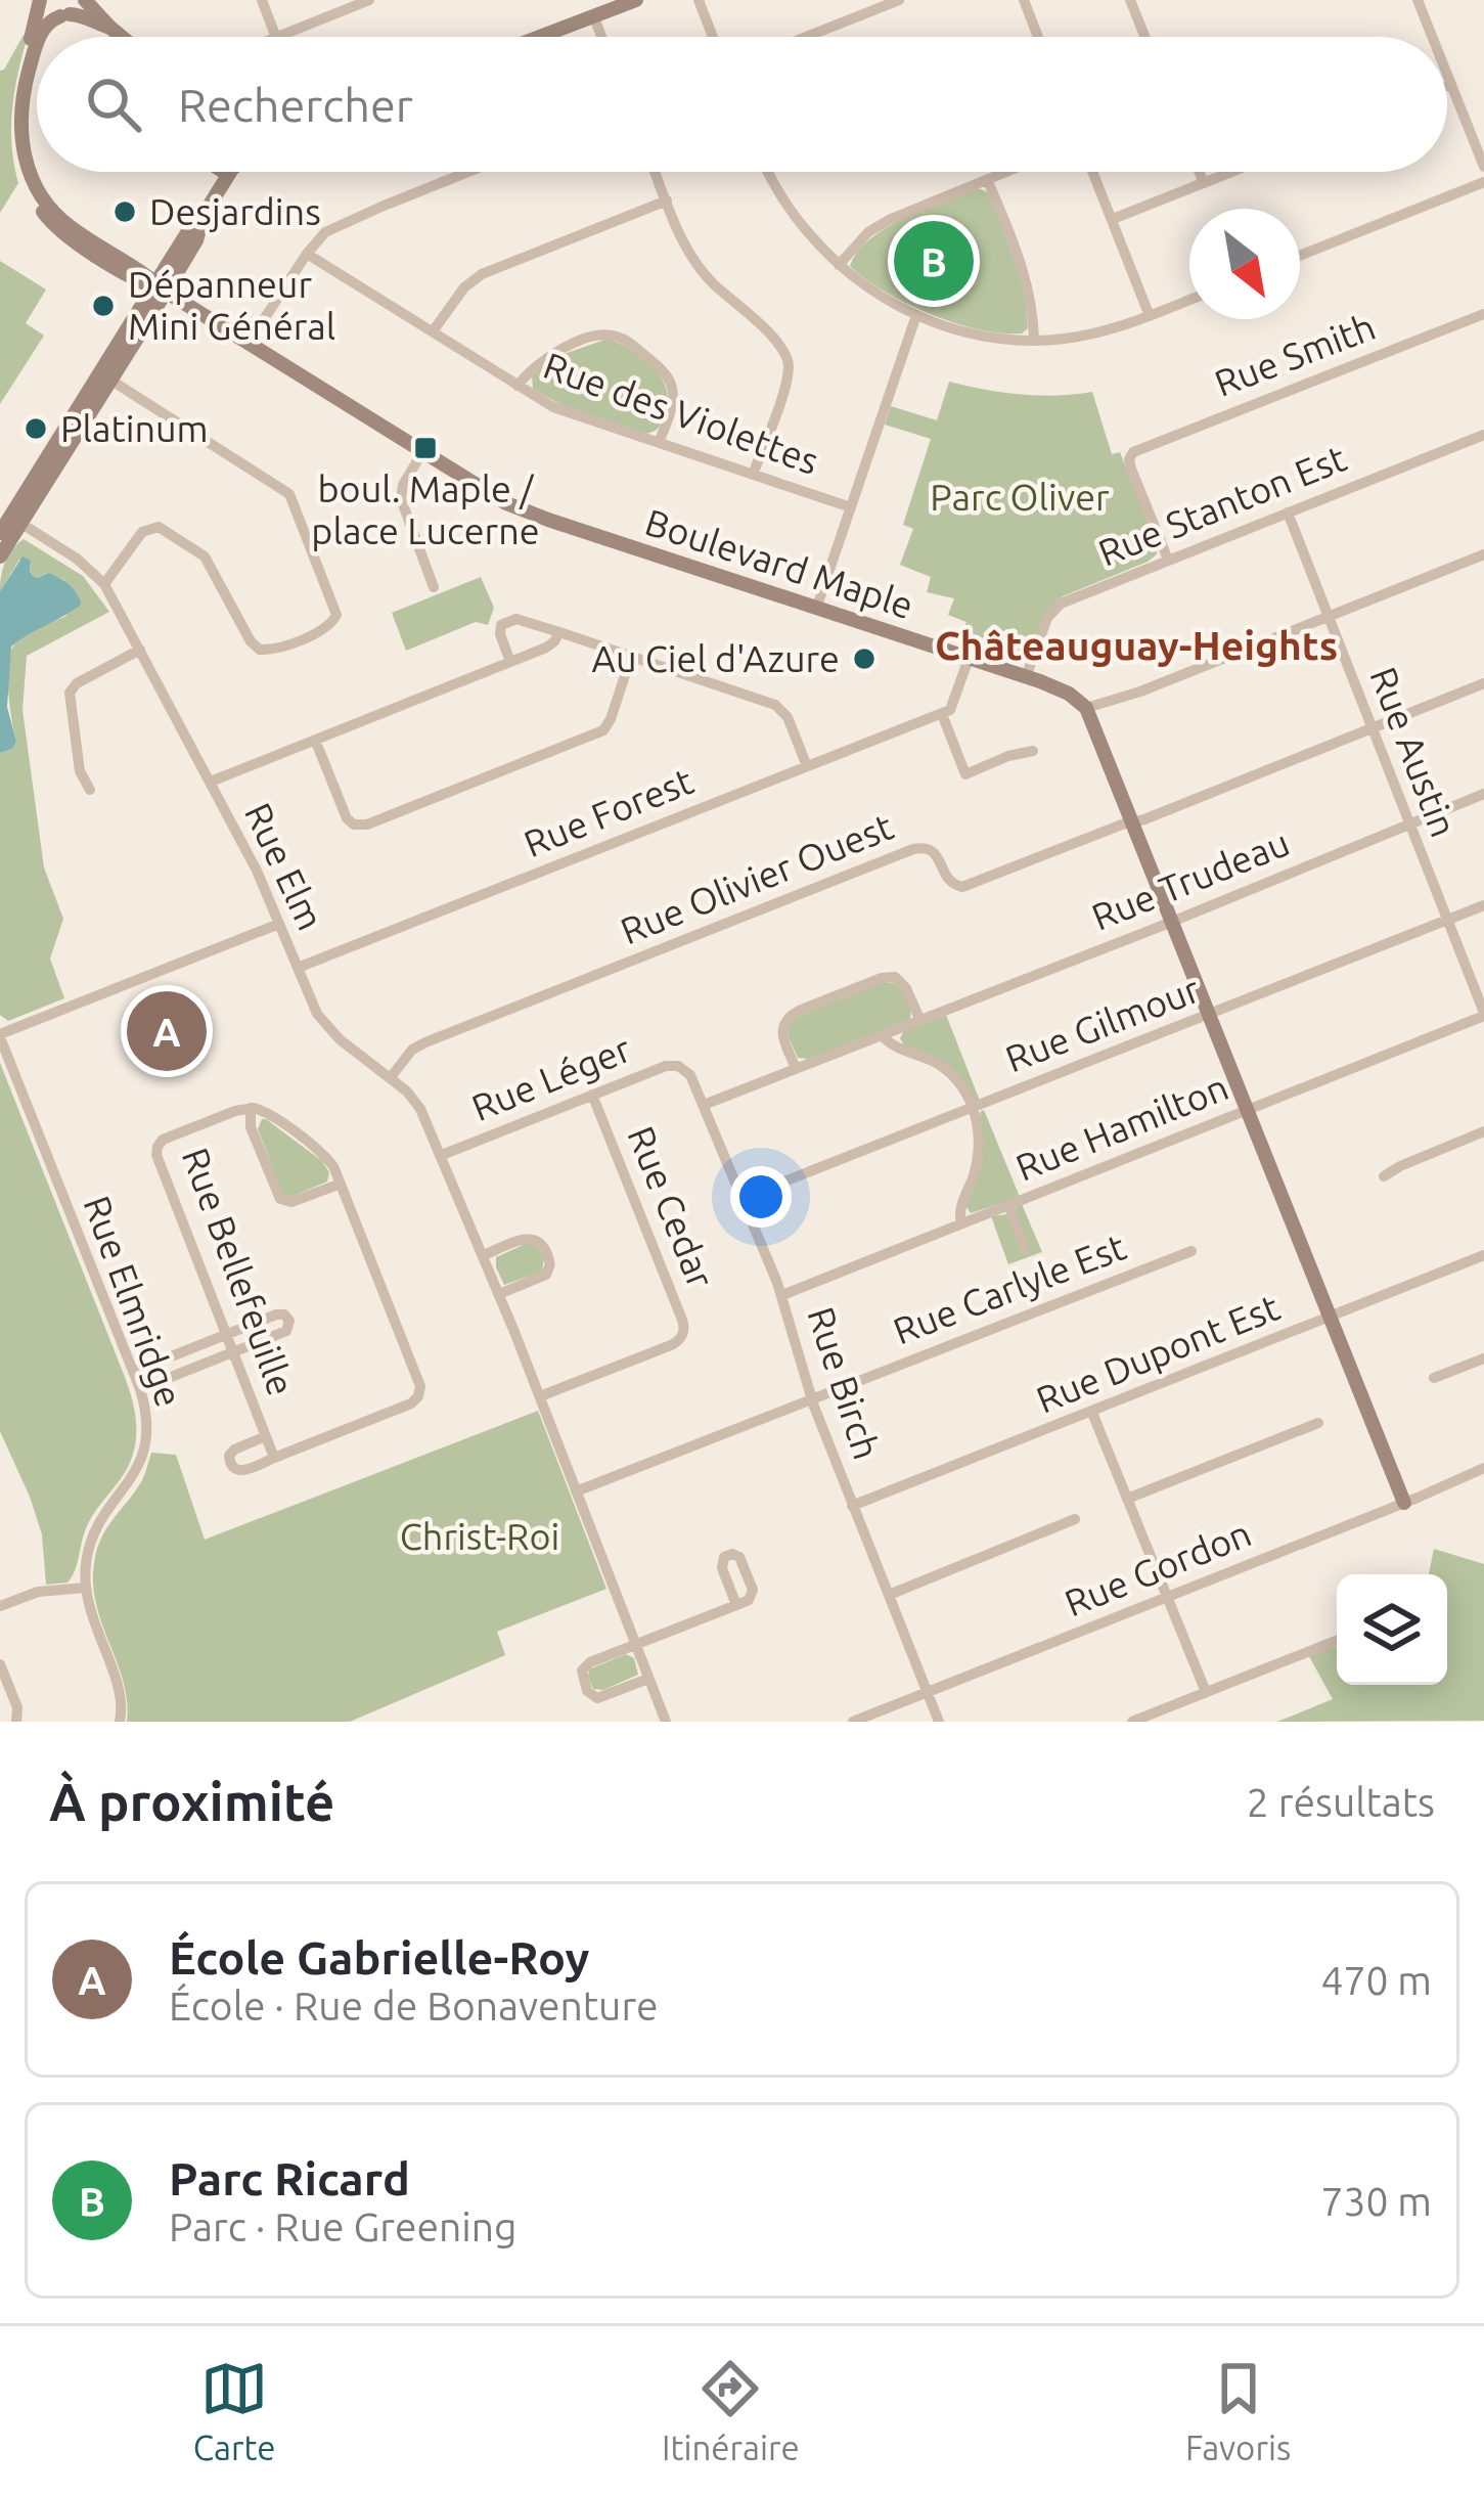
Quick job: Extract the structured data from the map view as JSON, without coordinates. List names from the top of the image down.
{
  "streets": {
    "street": [
      "Rue Smith",
      "Rue des Violettes",
      "Rue Stanton Est",
      "Boulevard Maple",
      "Rue Austin",
      "Rue Forest",
      "Rue Elm",
      "Rue Olivier Ouest",
      "Rue Trudeau",
      "Rue Gilmour",
      "Rue Léger",
      "Rue Hamilton",
      "Rue Cedar",
      "Rue Bellefeuille",
      "Rue Carlyle Est",
      "Rue Elmridge",
      "Rue Dupont Est",
      "Rue Birch",
      "Rue Gordon"
    ]
  },
  "crossings": [
    ["Rue Smith", "Rue Stanton Est"],
    ["Rue Stanton Est", "Boulevard Maple"],
    ["Rue Stanton Est", "Rue Austin"],
    ["Rue Austin", "Rue Olivier Ouest"],
    ["Rue Austin", "Rue Trudeau"],
    ["Rue Austin", "Rue Gilmour"],
    ["Rue Austin", "Rue Hamilton"],
    ["Rue Forest", "Rue Elm"],
    ["Rue Elm", "Rue Olivier Ouest"],
    ["Rue Elm", "Rue Léger"],
    ["Rue Elm", "Rue Cedar"],
    ["Rue Elm", "Rue Carlyle Est"],
    ["Rue Trudeau", "Rue Birch"],
    ["Rue Gilmour", "Rue Birch"],
    ["Rue Léger", "Rue Cedar"],
    ["Rue Léger", "Rue Birch"],
    ["Rue Hamilton", "Rue Birch"],
    ["Rue Carlyle Est", "Rue Birch"],
    ["Rue Dupont Est", "Rue Birch"],
    ["Rue Birch", "Rue Gordon"]
  ],
  "districts": ["Châteauguay-Heights"],
  "parks": ["Parc Oliver", "Christ-Roi"],
  "places": {
    "other": [
      "Desjardins",
      "Dépanneur Mini Général",
      "Platinum",
      "Au Ciel d'Azure"
    ],
    "transit": ["boul. Maple / place Lucerne"]
  },
  "north": "bottom right",
  "page": {
    "search": "Rechercher",
    "pins": ["B", "A"],
    "heading": ["À proximité", "2 résultats"],
    "list": [
      {
        "mark": "A",
        "name": "École Gabrielle-Roy",
        "note": "École · Rue de Bonaventure",
        "value": "470 m"
      },
      {
        "mark": "B",
        "name": "Parc Ricard",
        "note": "Parc · Rue Greening",
        "value": "730 m"
      }
    ],
    "nav": ["Carte", "Itinéraire", "Favoris"]
  }
}
